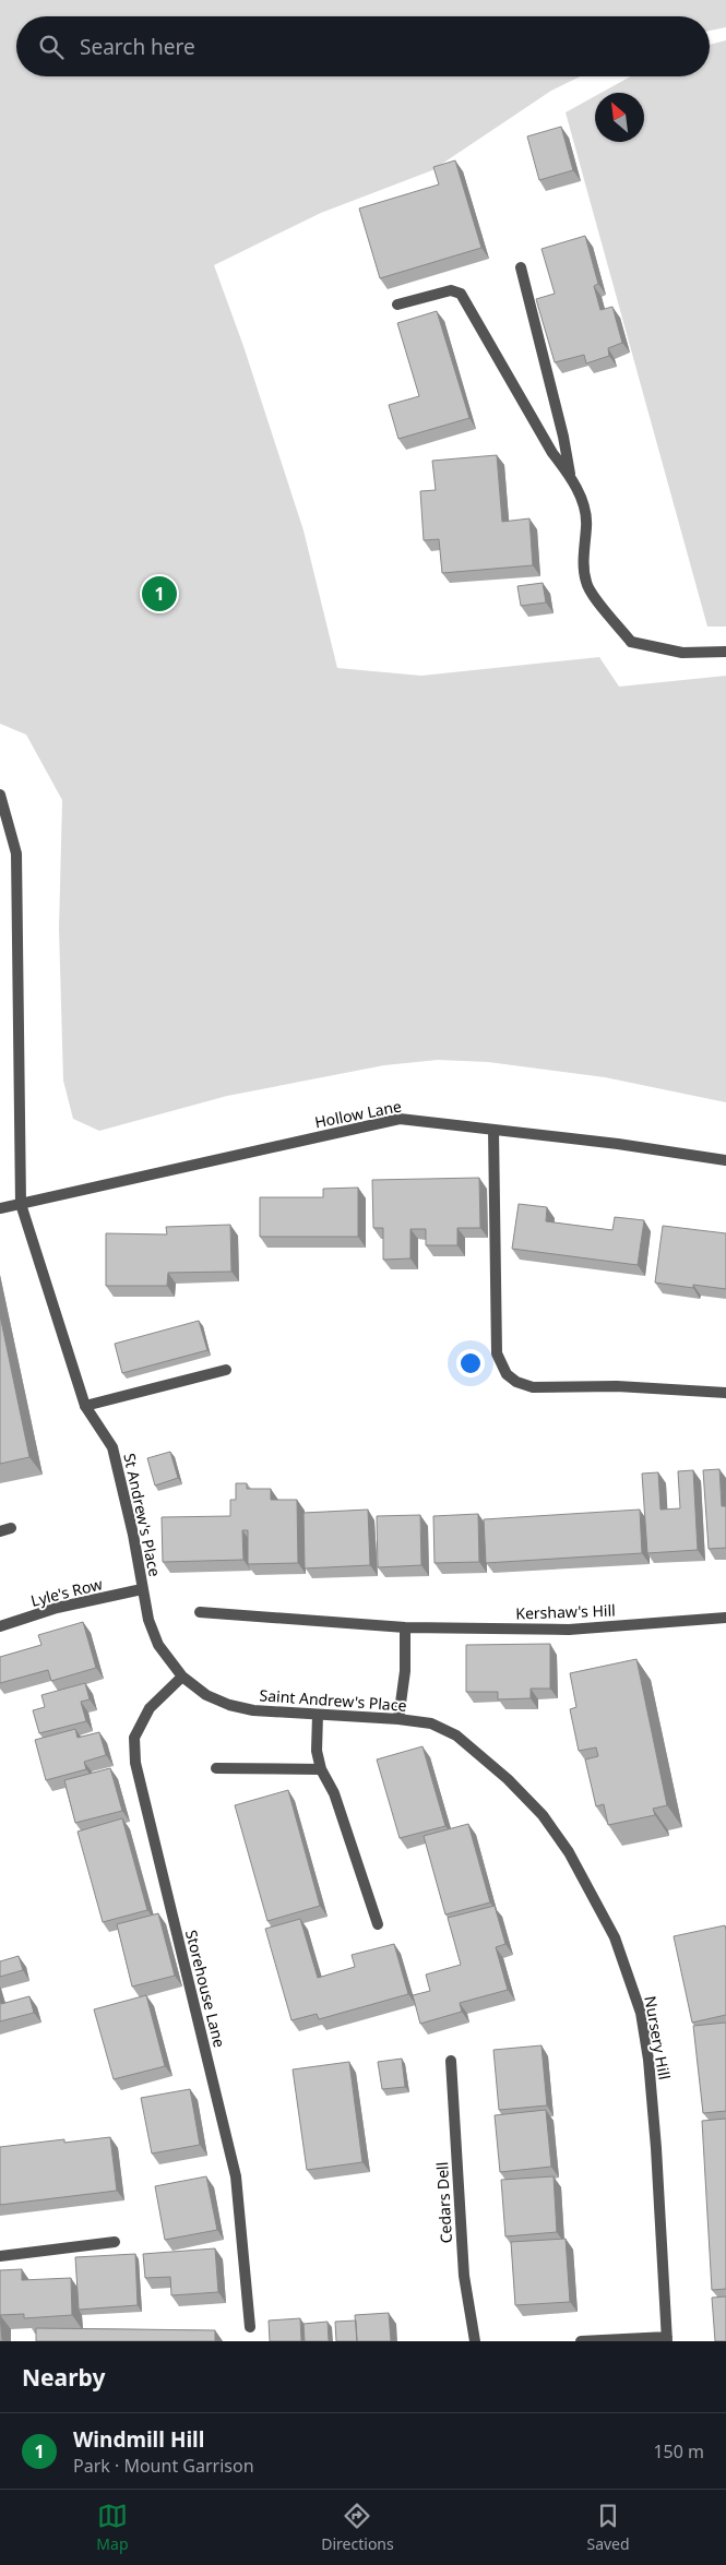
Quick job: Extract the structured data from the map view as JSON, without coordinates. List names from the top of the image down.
{
  "streets": {
    "street": [
      "Hollow Lane",
      "St Andrew's Place",
      "Lyle's Row",
      "Kershaw's Hill",
      "Saint Andrew's Place",
      "Storehouse Lane",
      "Nursery Hill",
      "Cedars Dell"
    ]
  },
  "crossings": [
    ["Hollow Lane", "St Andrew's Place"],
    ["St Andrew's Place", "Lyle's Row"],
    ["St Andrew's Place", "Saint Andrew's Place"],
    ["St Andrew's Place", "Storehouse Lane"],
    ["Saint Andrew's Place", "Storehouse Lane"],
    ["Saint Andrew's Place", "Nursery Hill"]
  ],
  "north": "top left",
  "page": {
    "search": "Search here",
    "pins": "1",
    "heading": "Nearby",
    "list": [
      {
        "mark": "1",
        "name": "Windmill Hill",
        "note": "Park · Mount Garrison",
        "value": "150 m"
      }
    ],
    "nav": ["Map", "Directions", "Saved"]
  }
}
